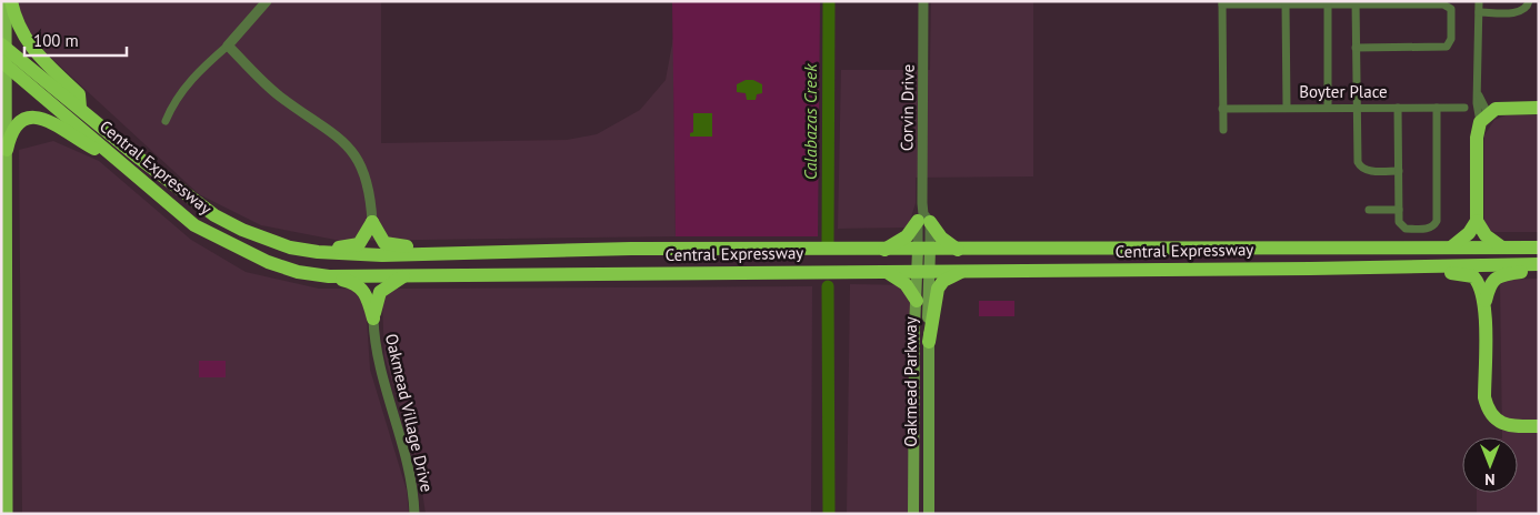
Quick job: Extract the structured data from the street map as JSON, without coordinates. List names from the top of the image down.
{
  "streets": {
    "highway": ["Central Expressway"],
    "main road": ["Oakmead Parkway"],
    "street": ["Boyter Place", "Corvin Drive", "Oakmead Village Drive"]
  },
  "crossings": [
    ["Corvin Drive", "Central Expressway"],
    ["Corvin Drive", "Oakmead Parkway"],
    ["Central Expressway", "Oakmead Parkway"]
  ],
  "water": ["Calabazas Creek"],
  "scale_bar": "100 m",
  "north": "bottom"
}
